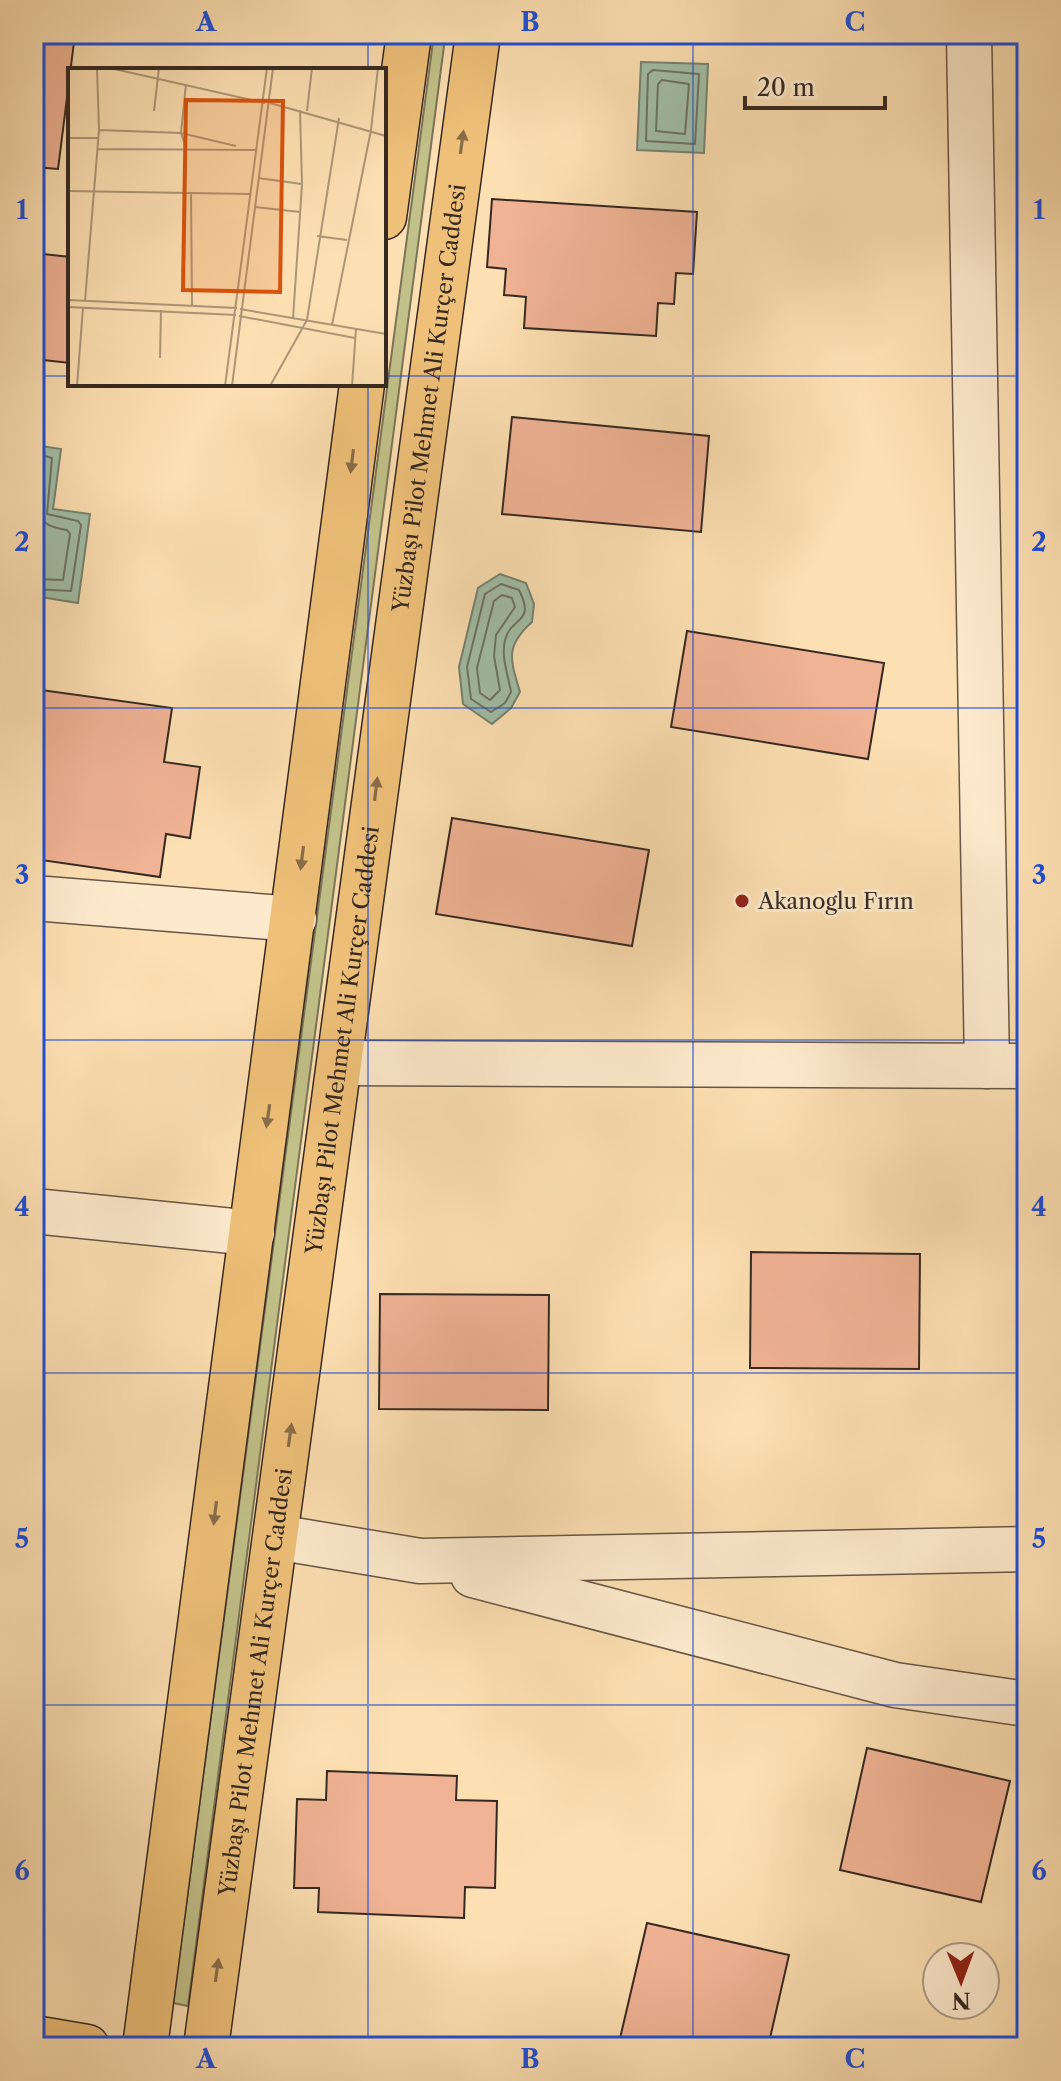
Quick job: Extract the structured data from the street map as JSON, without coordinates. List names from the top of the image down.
{
  "streets": {
    "main road": ["Yüzbaşı Pilot Mehmet Ali Kurçer Caddesi"]
  },
  "places": ["Akanoglu Fırın"],
  "scale_bar": "20 m",
  "north": "bottom",
  "grid": {
    "columns": ["A", "B", "C"],
    "rows": [
      "1",
      "2",
      "3",
      "4",
      "5",
      "6"
    ]
  }
}
